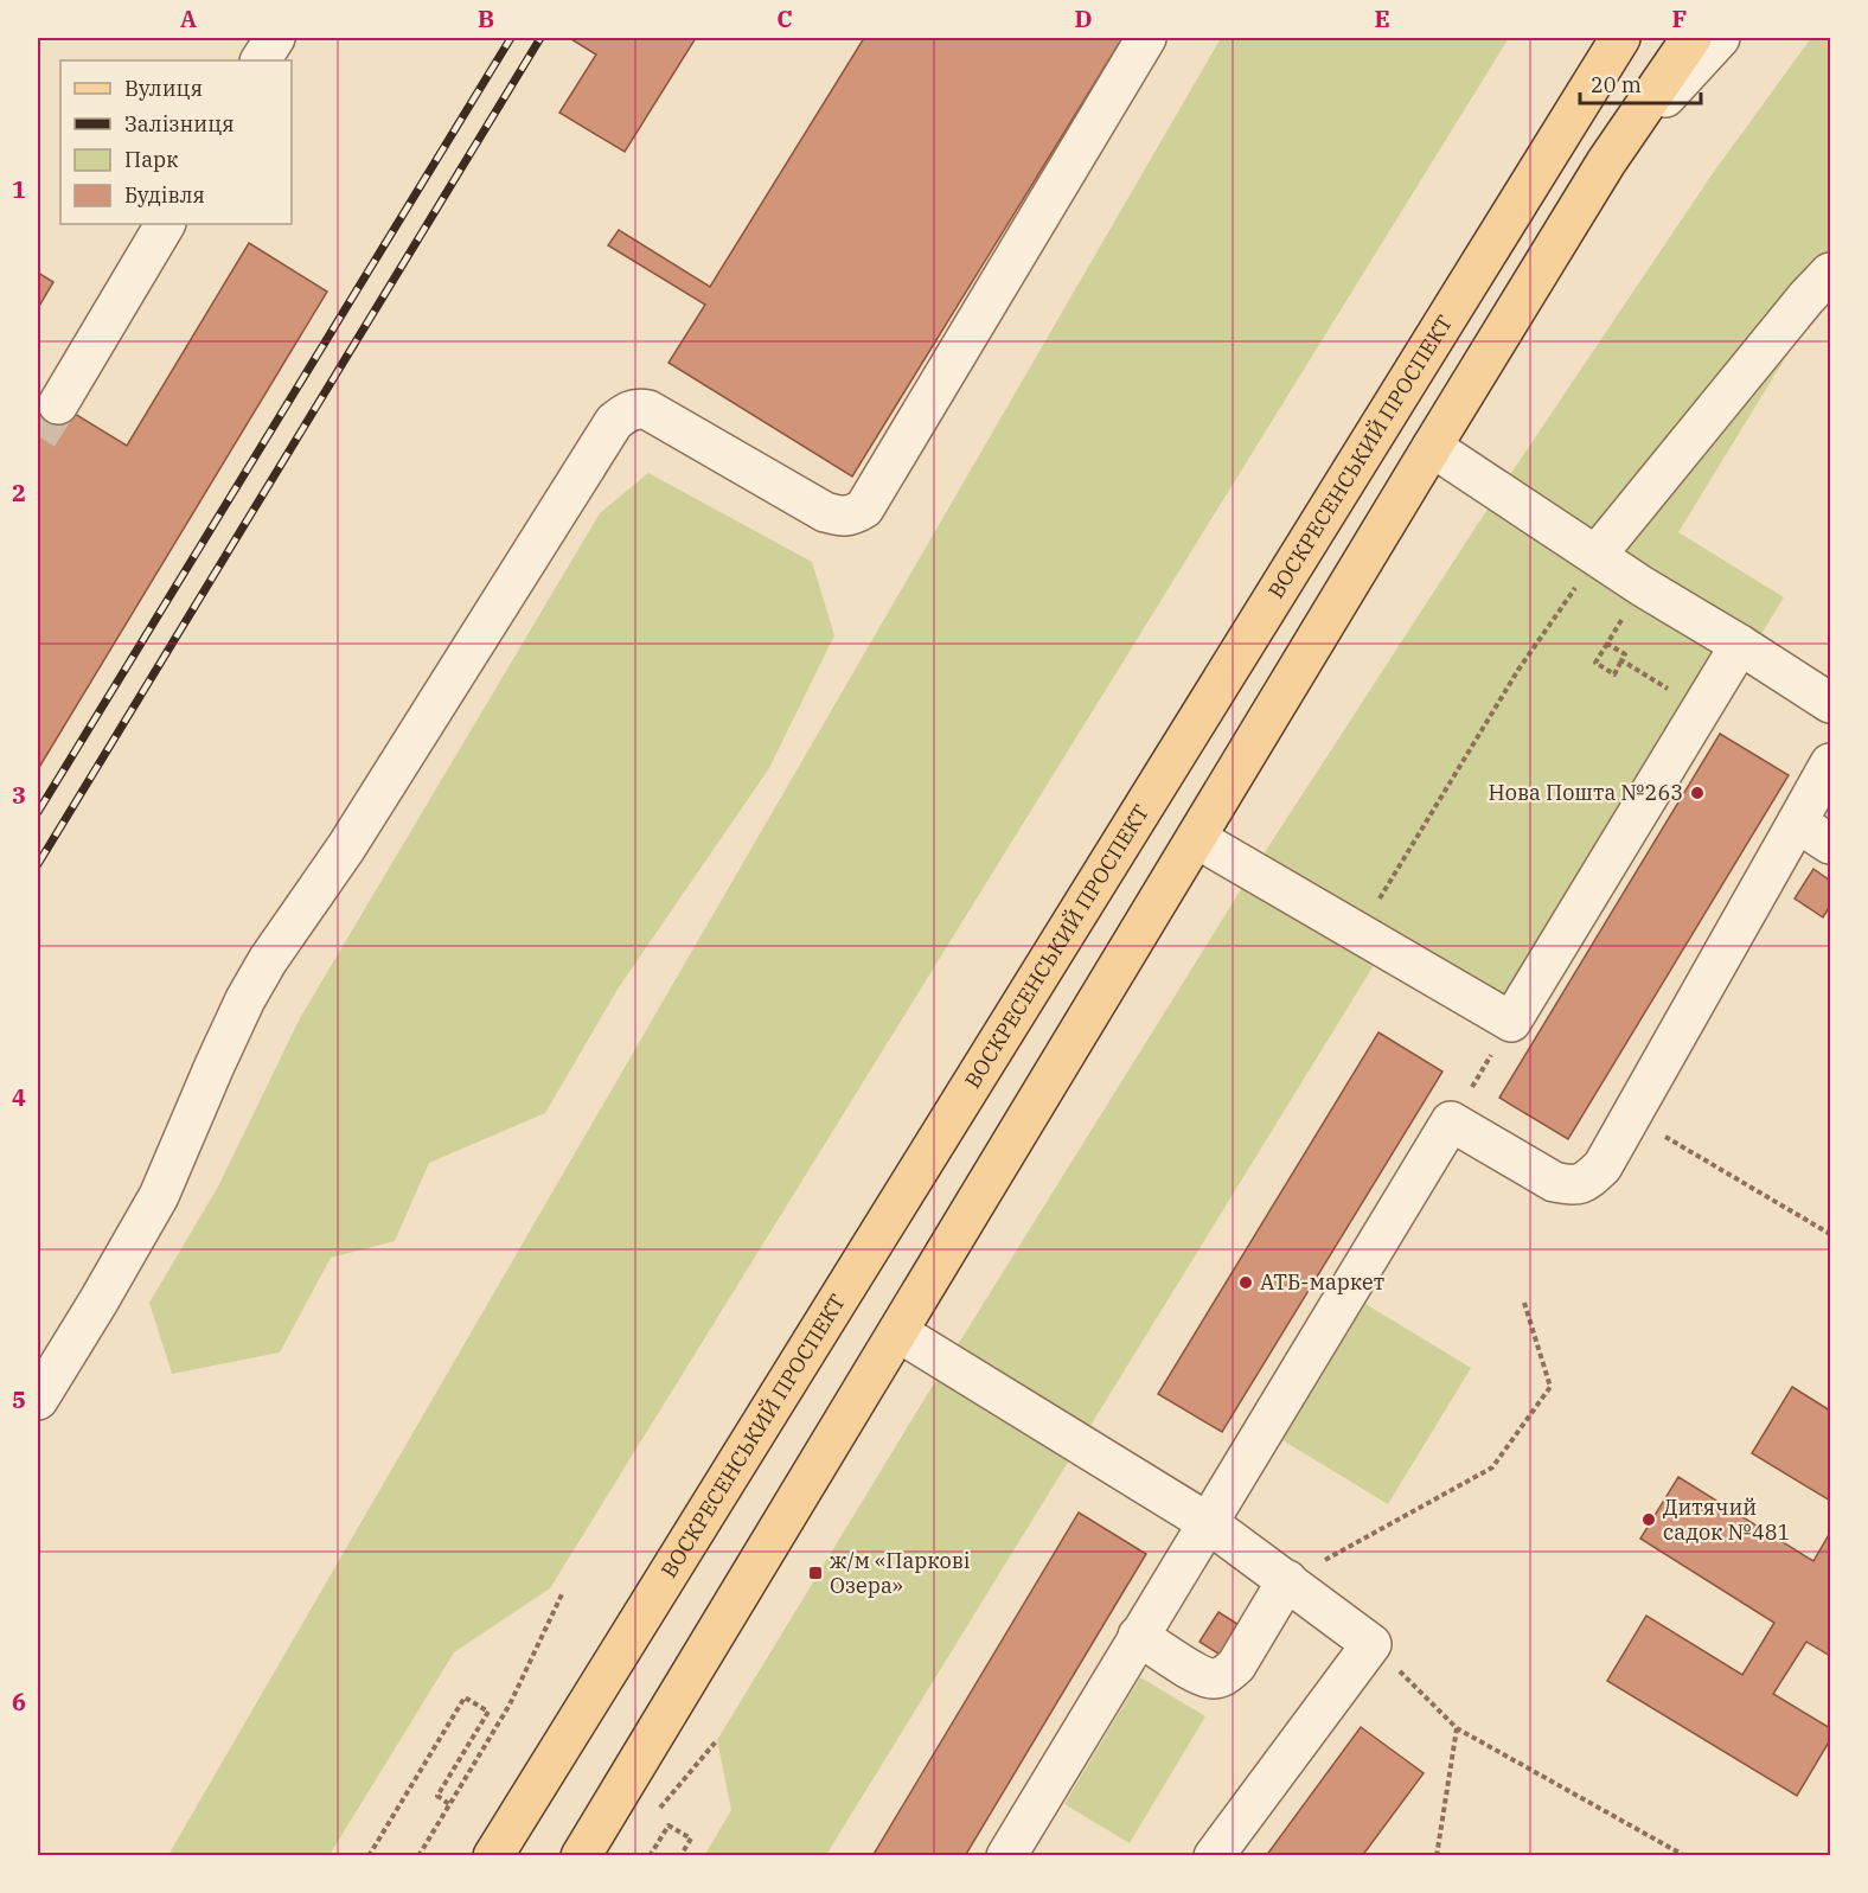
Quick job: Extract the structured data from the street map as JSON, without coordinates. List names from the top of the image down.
{
  "streets": {
    "main road": ["ВОСКРЕСЕНСЬКИЙ ПРОСПЕКТ"]
  },
  "places": {
    "other": ["Нова Пошта №263", "АТБ-маркет", "Дитячий садок №481"],
    "transit": ["ж/м «Паркові Озера»"]
  },
  "legend": [
    "Вулиця",
    "Залізниця",
    "Парк",
    "Будівля"
  ],
  "scale_bar": "20 m",
  "grid": {
    "columns": [
      "A",
      "B",
      "C",
      "D",
      "E",
      "F"
    ],
    "rows": [
      "1",
      "2",
      "3",
      "4",
      "5",
      "6"
    ]
  }
}
